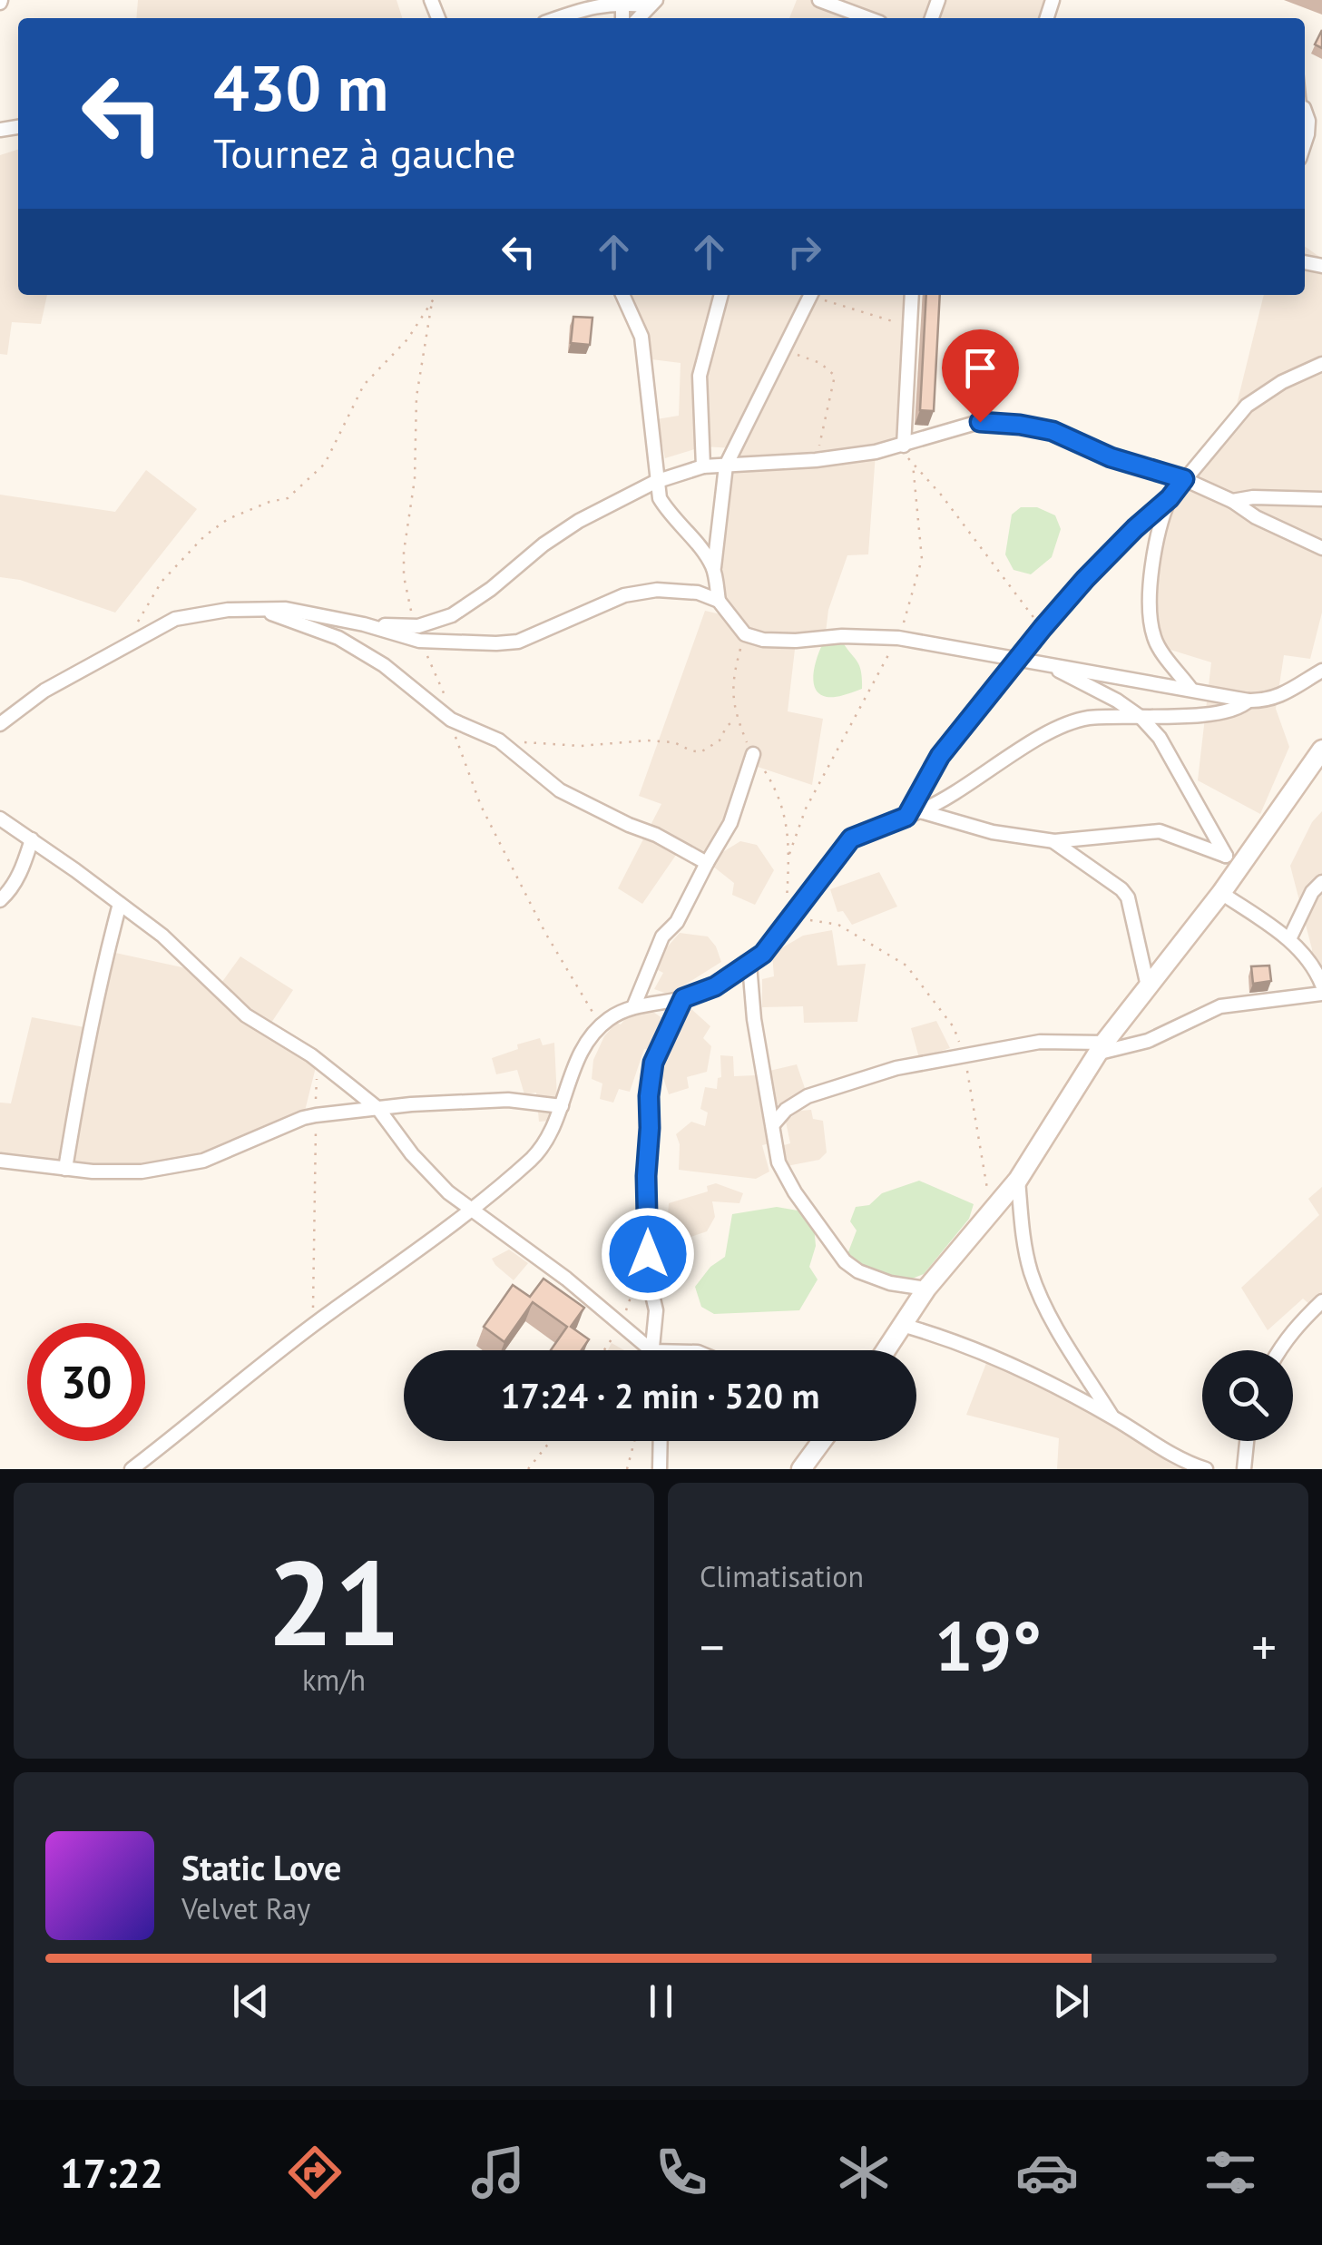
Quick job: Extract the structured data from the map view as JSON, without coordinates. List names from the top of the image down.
{
  "page": {
    "turn": ["430 m", "Tournez à gauche"],
    "limit": "30",
    "trip": "17:24 · 2 min · 520 m",
    "tile": [
      ["21", "km/h"],
      "Climatisation"
    ],
    "heat": ["−", "19°", "+"],
    "song": ["Static Love", "Velvet Ray"],
    "tabs": "17:22"
  }
}
